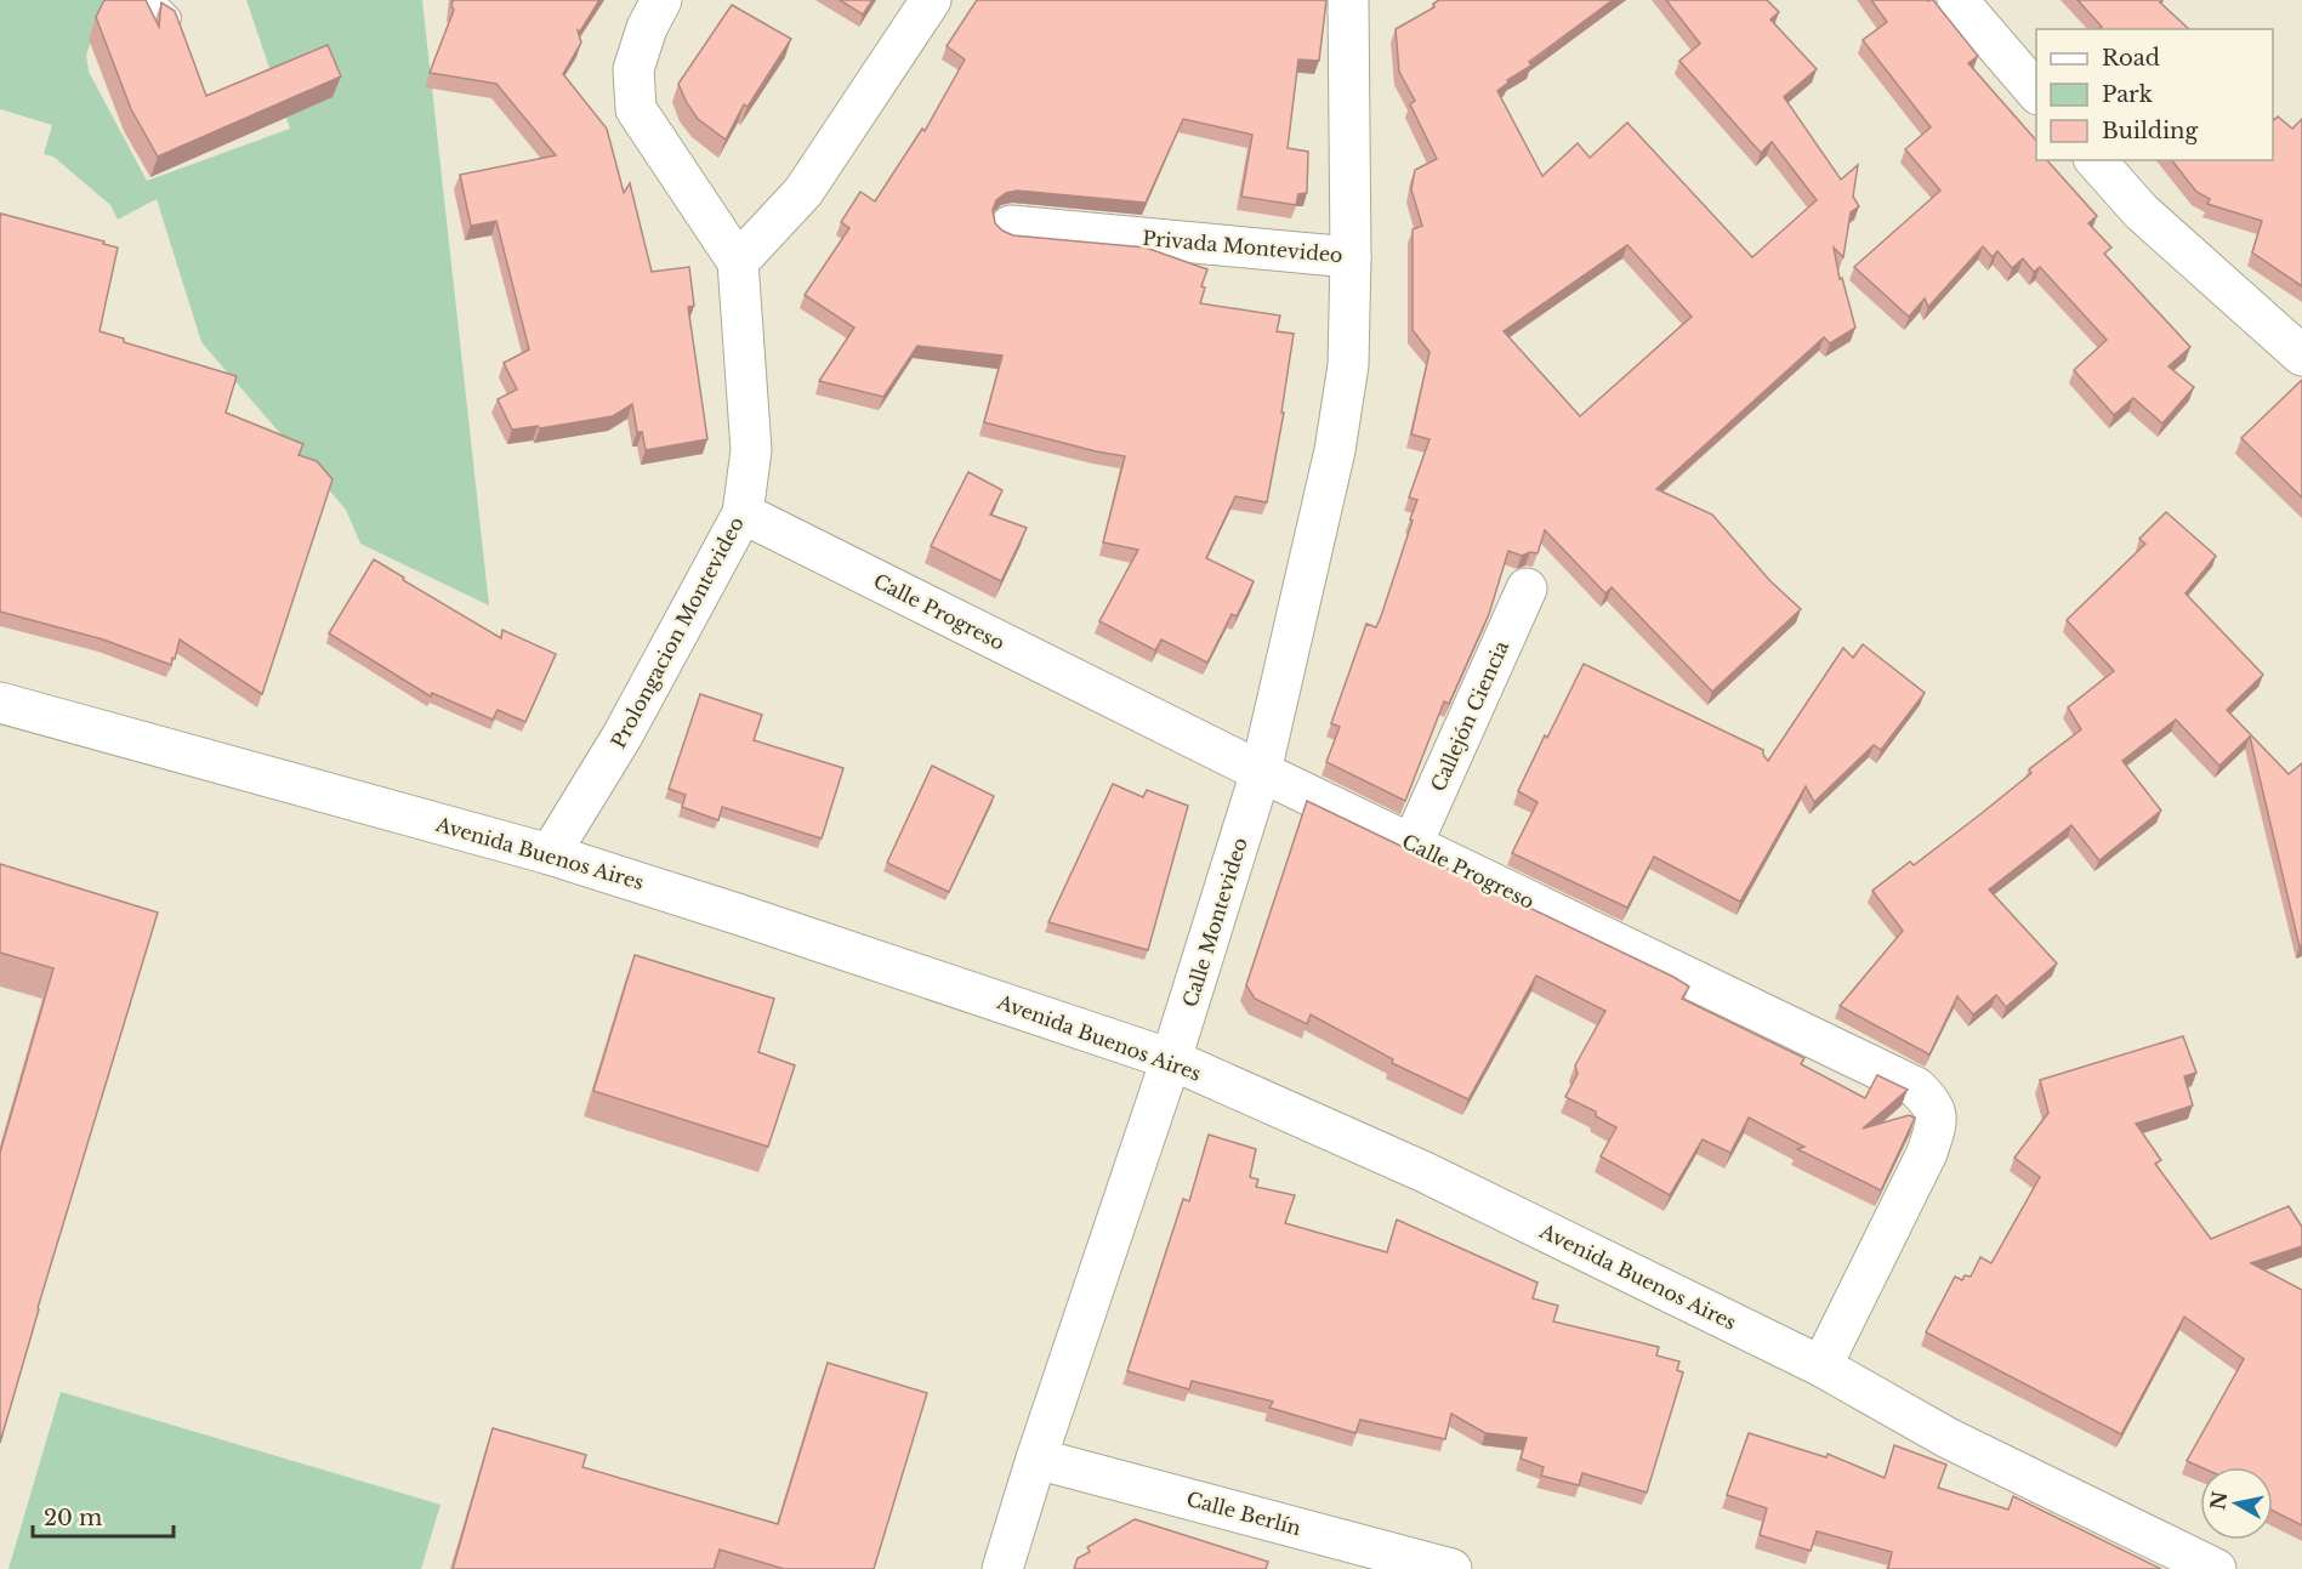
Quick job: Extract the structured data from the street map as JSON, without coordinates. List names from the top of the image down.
{
  "streets": {
    "street": [
      "Privada Montevideo",
      "Calle Progreso",
      "Prolongacion Montevideo",
      "Callejón Ciencia",
      "Avenida Buenos Aires",
      "Calle Montevideo",
      "Calle Berlín"
    ]
  },
  "crossings": [
    ["Privada Montevideo", "Calle Montevideo"],
    ["Calle Progreso", "Prolongacion Montevideo"],
    ["Calle Progreso", "Callejón Ciencia"],
    ["Calle Progreso", "Avenida Buenos Aires"],
    ["Calle Progreso", "Calle Montevideo"],
    ["Prolongacion Montevideo", "Avenida Buenos Aires"],
    ["Avenida Buenos Aires", "Calle Montevideo"],
    ["Calle Montevideo", "Calle Berlín"]
  ],
  "legend": ["Road", "Park", "Building"],
  "scale_bar": "20 m",
  "north": "left"
}
